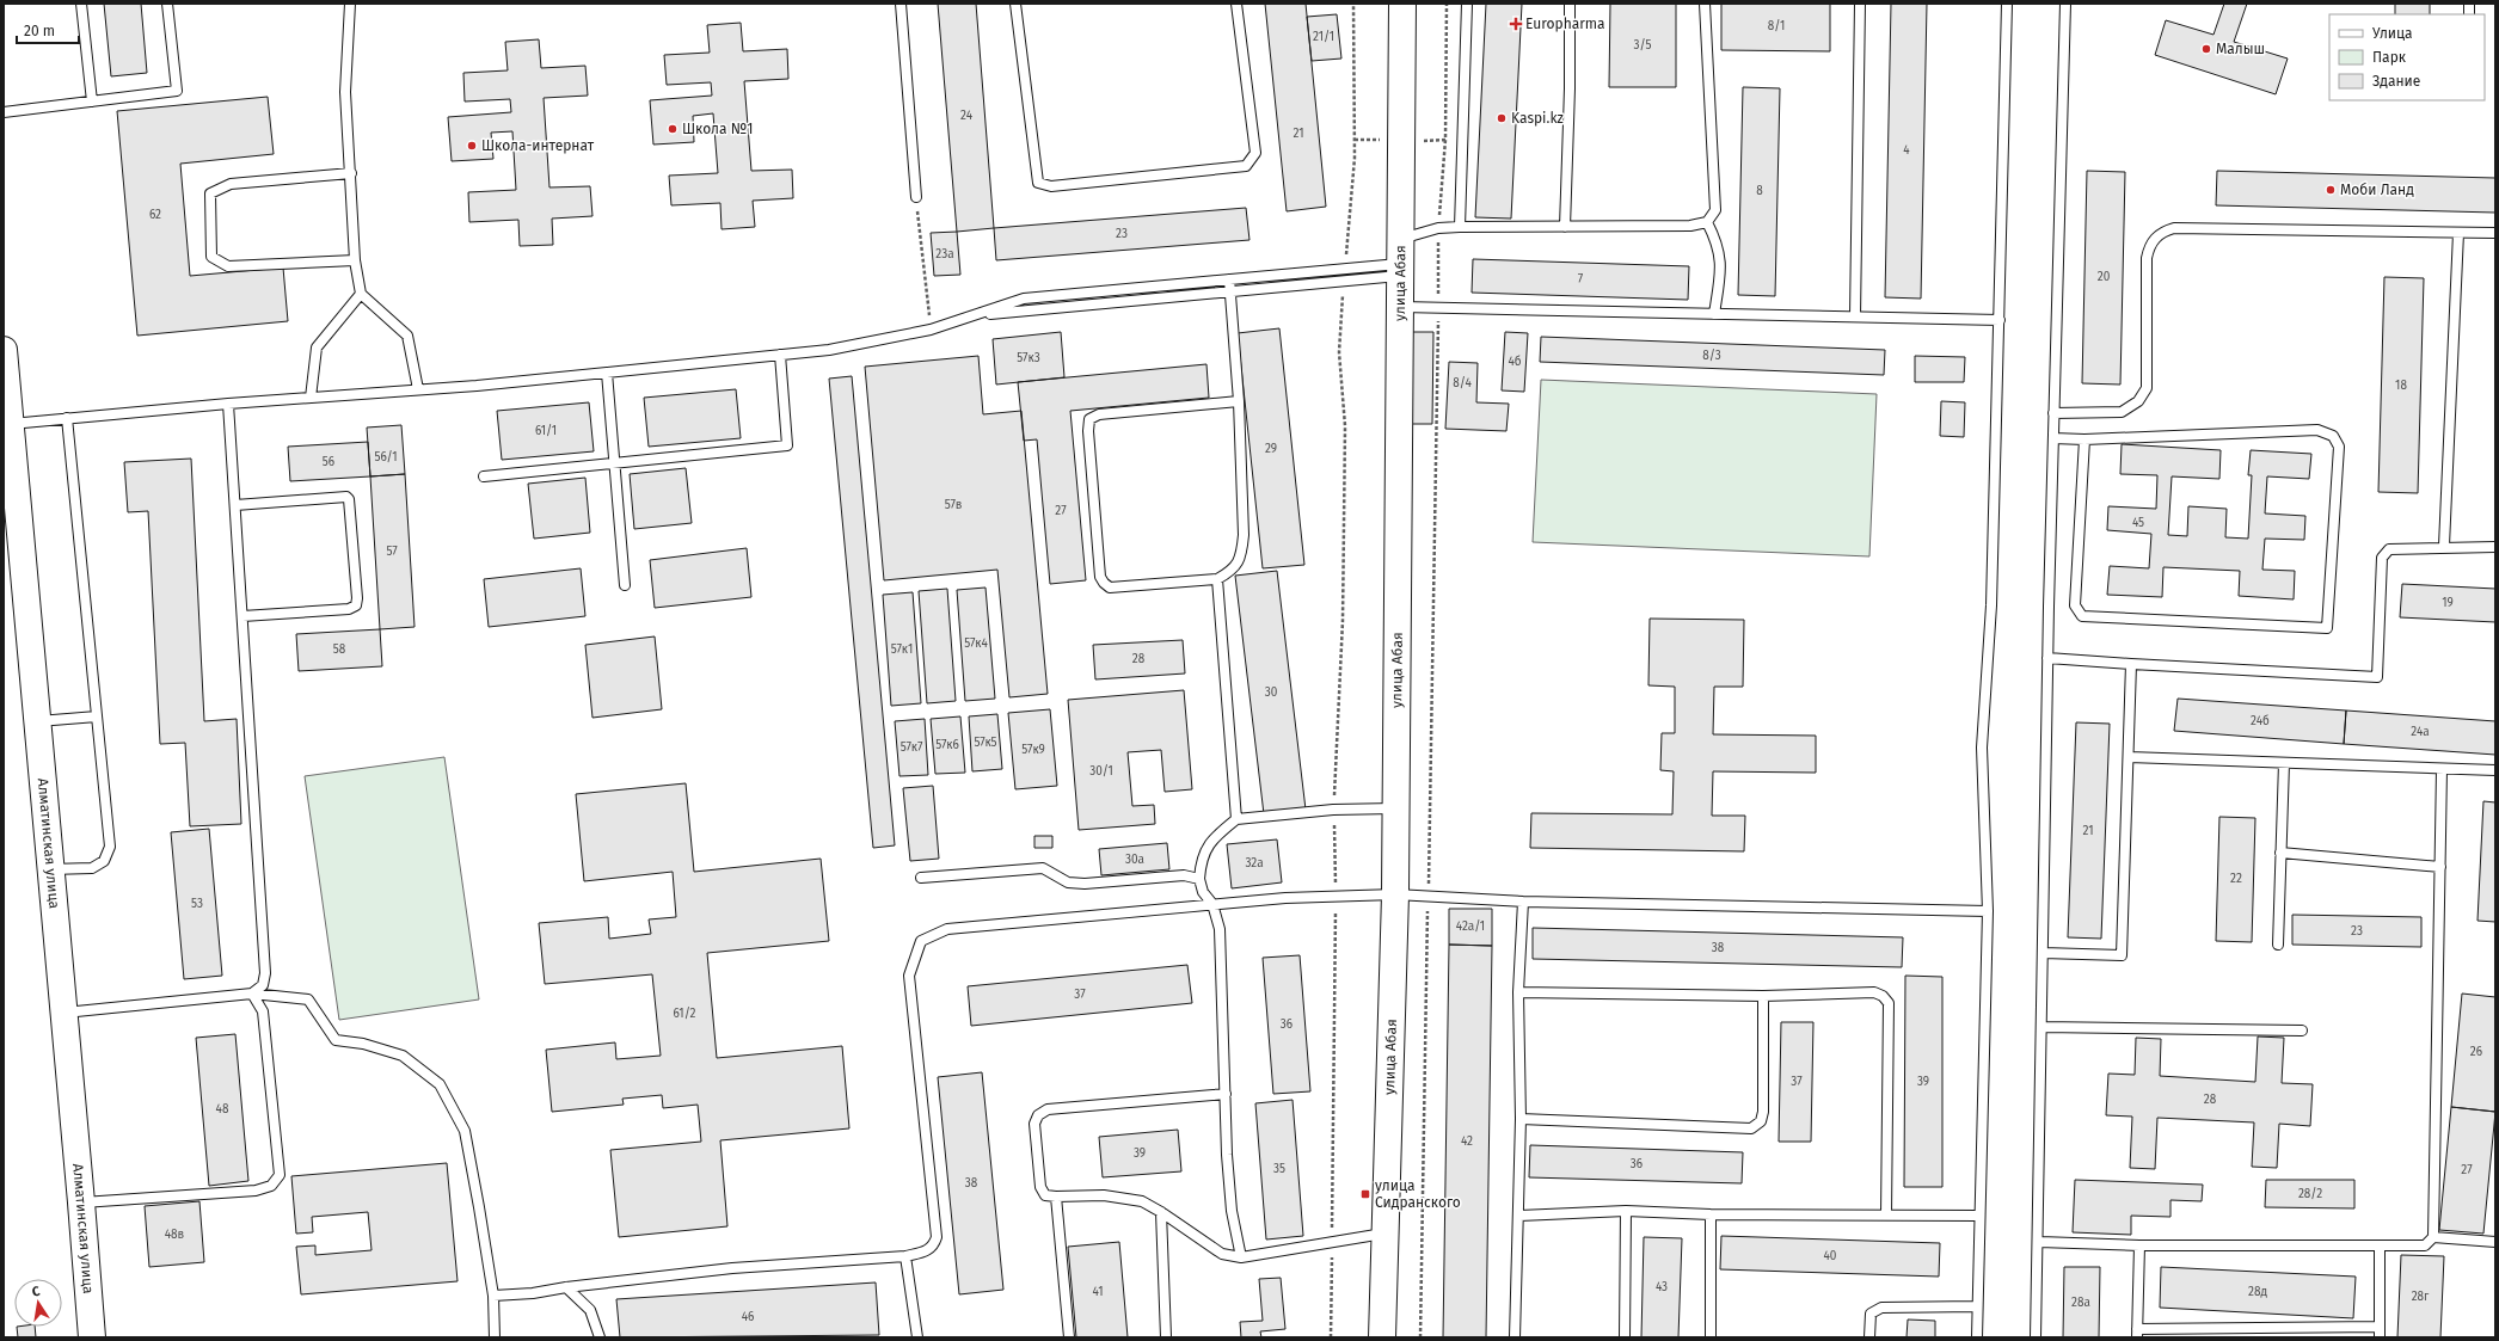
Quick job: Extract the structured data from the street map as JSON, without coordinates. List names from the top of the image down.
{
  "streets": {
    "street": ["улица Абая", "Алматинская улица"]
  },
  "places": {
    "health": ["Europharma"],
    "other": [
      "Малыш",
      "Kaspi.kz",
      "Школа №1",
      "Школа-интернат",
      "Моби Ланд"
    ],
    "transit": ["улица Сидранского"]
  },
  "house_numbers": [
    "8/1",
    "21/1",
    "3/5",
    "24",
    "21",
    "4",
    "8",
    "62",
    "23",
    "23а",
    "20",
    "7",
    "8/3",
    "57к3",
    "4б",
    "8/4",
    "18",
    "61/1",
    "29",
    "56/1",
    "56",
    "57в",
    "27",
    "45",
    "57",
    "19",
    "57к4",
    "58",
    "57к1",
    "28",
    "30",
    "24б",
    "24а",
    "57к5",
    "57к6",
    "57к7",
    "57к9",
    "30/1",
    "21",
    "30а",
    "32а",
    "22",
    "53",
    "42а/1",
    "23",
    "38",
    "37",
    "61/2",
    "36",
    "26",
    "37",
    "39",
    "28",
    "48",
    "42",
    "39",
    "36",
    "35",
    "27",
    "38",
    "28/2",
    "48в",
    "40",
    "43",
    "41",
    "28д",
    "28г",
    "28а",
    "46"
  ],
  "legend": ["Улица", "Парк", "Здание"],
  "scale_bar": "20 m",
  "north": "top"
}
